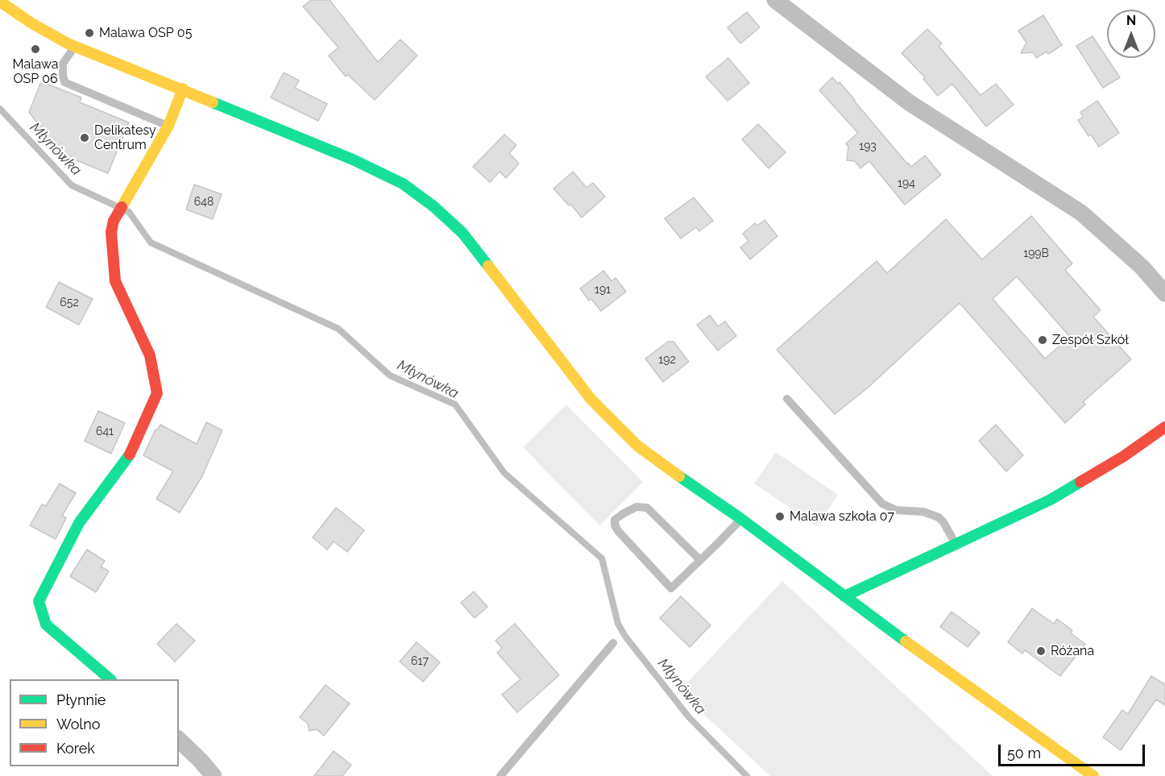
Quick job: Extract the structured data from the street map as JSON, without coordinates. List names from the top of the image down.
{
  "water": ["Młynówka"],
  "places": [
    "Malawa OSP 05",
    "Malawa OSP 06",
    "Delikatesy Centrum",
    "Zespół Szkół",
    "Malawa szkoła 07",
    "Różana"
  ],
  "house_numbers": [
    "193",
    "194",
    "648",
    "199B",
    "191",
    "652",
    "192",
    "641",
    "617"
  ],
  "legend": ["Płynnie", "Wolno", "Korek"],
  "scale_bar": "50 m",
  "north": "top"
}
